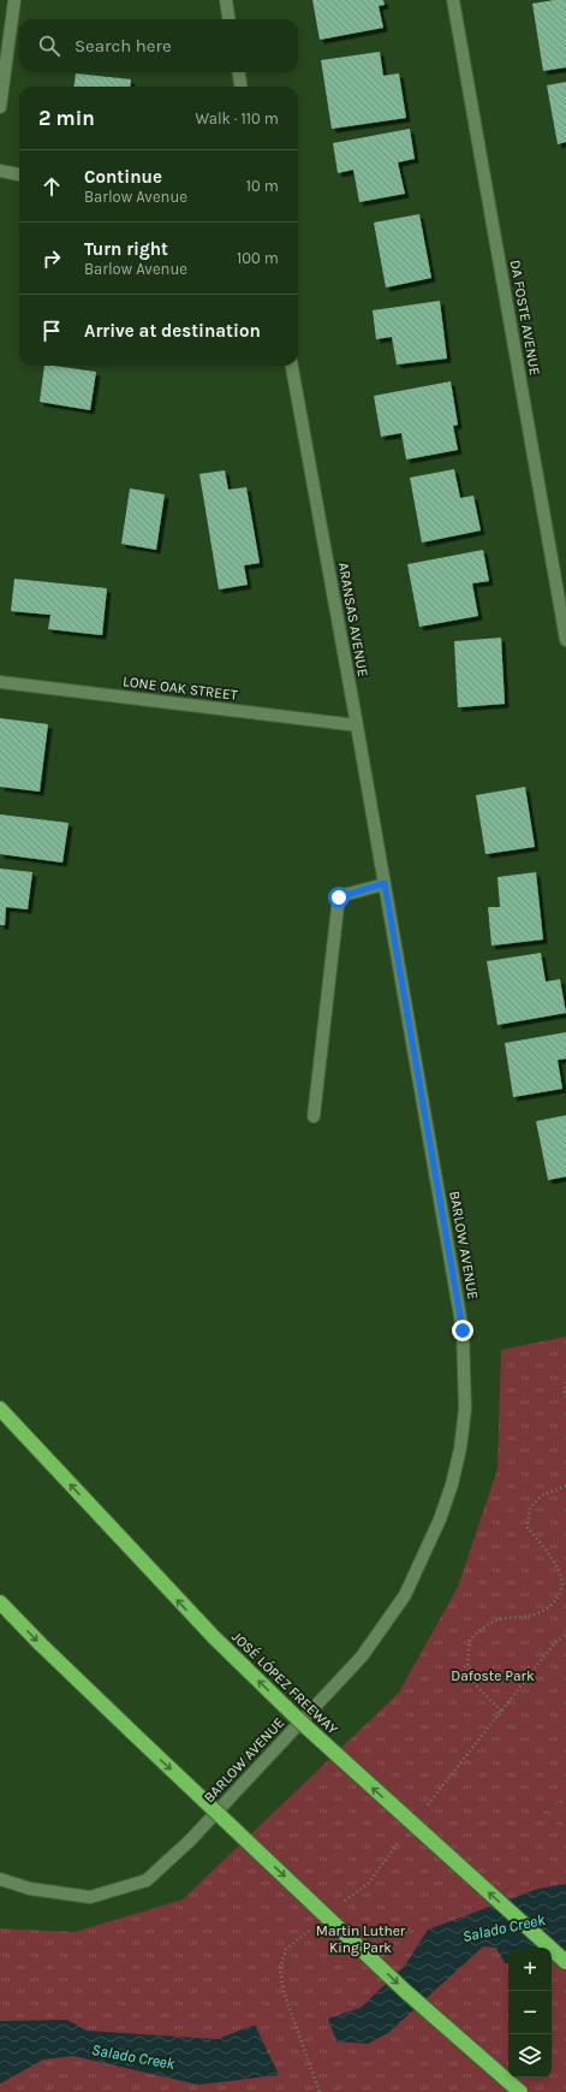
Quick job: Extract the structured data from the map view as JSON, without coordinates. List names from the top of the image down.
{
  "streets": {
    "highway": ["JOSÉ LÓPEZ FREEWAY"],
    "street": [
      "DA FOSTE AVENUE",
      "ARANSAS AVENUE",
      "LONE OAK STREET",
      "BARLOW AVENUE"
    ]
  },
  "crossings": [
    ["ARANSAS AVENUE", "LONE OAK STREET"],
    ["ARANSAS AVENUE", "BARLOW AVENUE"]
  ],
  "water": ["Salado Creek"],
  "parks": ["Dafoste Park", "Martin Luther King Park"],
  "page": {
    "search": "Search here",
    "heading": ["2 min", "Walk · 110 m"],
    "list": [
      ["Continue", "Barlow Avenue", "10 m"],
      ["Turn right", "Barlow Avenue", "100 m"],
      "Arrive at destination"
    ],
    "map_buttons": ["+", "−"]
  }
}
